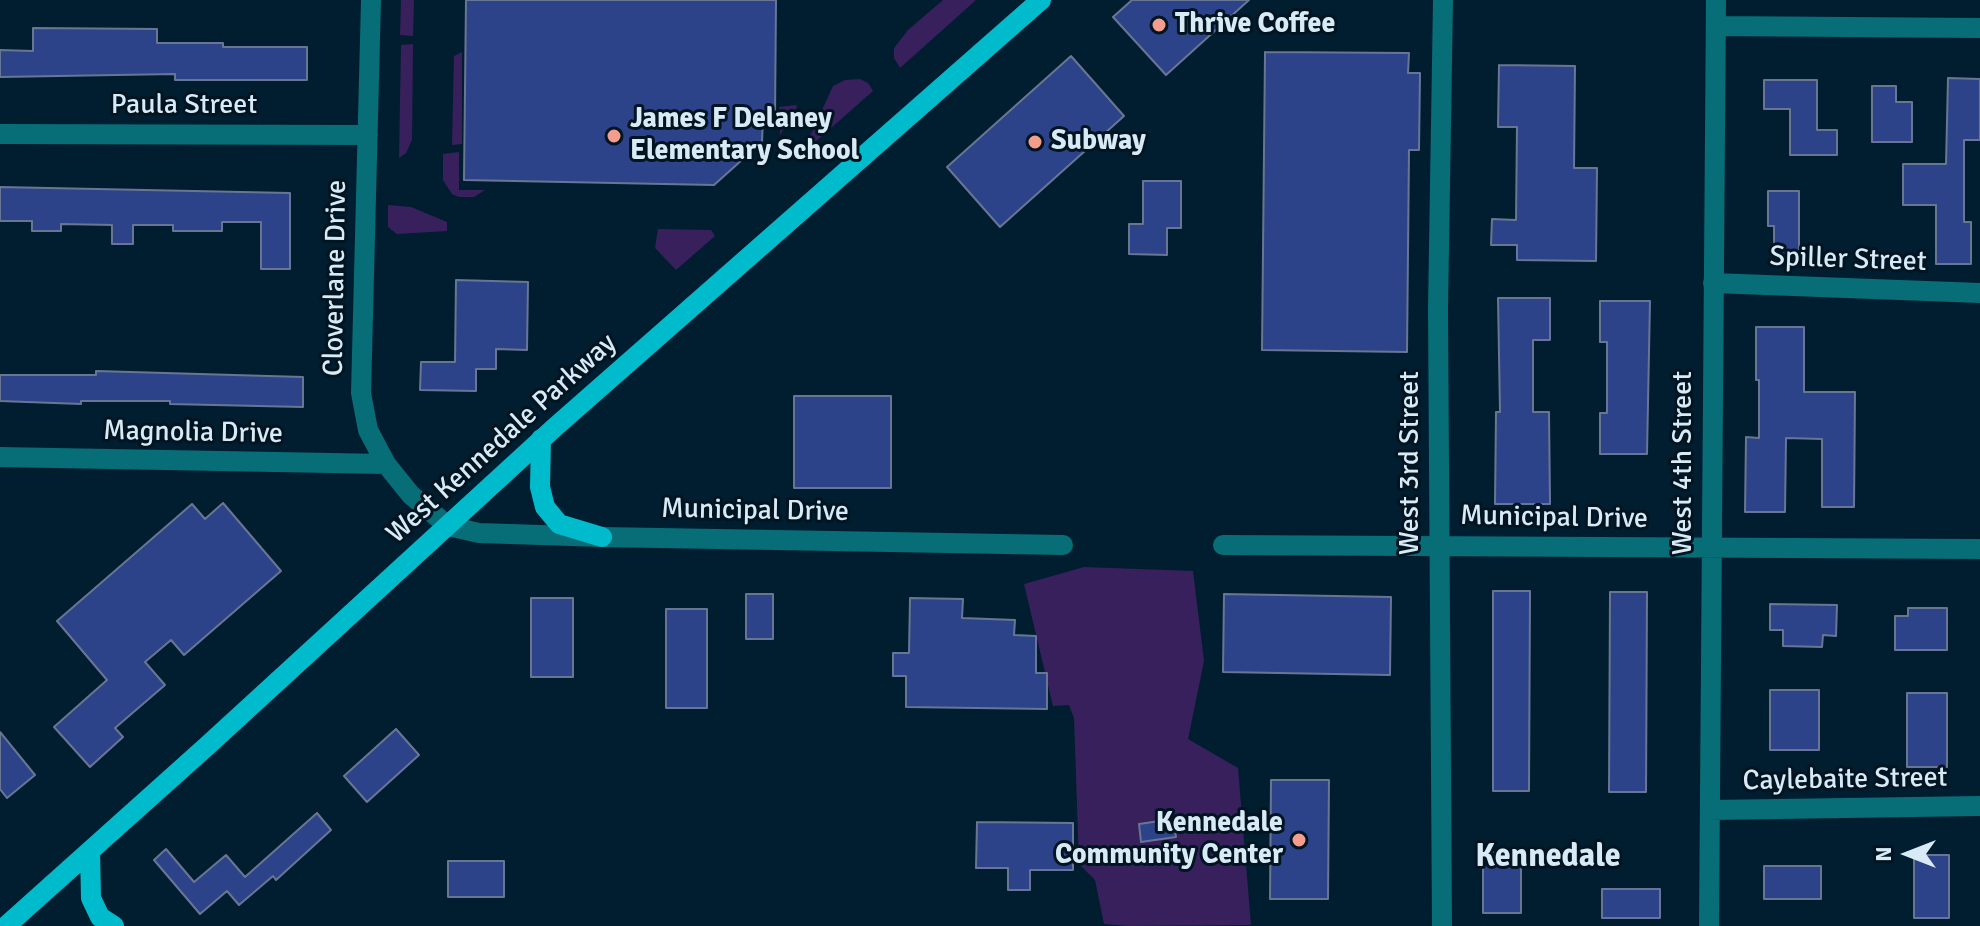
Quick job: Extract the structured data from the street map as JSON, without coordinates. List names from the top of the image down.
{
  "streets": {
    "main road": ["West Kennedale Parkway"],
    "street": [
      "Paula Street",
      "Spiller Street",
      "Cloverlane Drive",
      "Magnolia Drive",
      "West 3rd Street",
      "West 4th Street",
      "Municipal Drive",
      "Caylebaite Street"
    ]
  },
  "crossings": [
    ["Paula Street", "Cloverlane Drive"],
    ["Spiller Street", "West 4th Street"],
    ["Cloverlane Drive", "Magnolia Drive"],
    ["Cloverlane Drive", "West Kennedale Parkway"],
    ["Cloverlane Drive", "Municipal Drive"],
    ["West Kennedale Parkway", "Municipal Drive"],
    ["West 3rd Street", "Municipal Drive"],
    ["West 4th Street", "Municipal Drive"],
    ["West 4th Street", "Caylebaite Street"]
  ],
  "districts": ["Kennedale"],
  "places": [
    "Thrive Coffee",
    "James F Delaney Elementary School",
    "Subway",
    "Kennedale Community Center"
  ],
  "north": "left"
}
